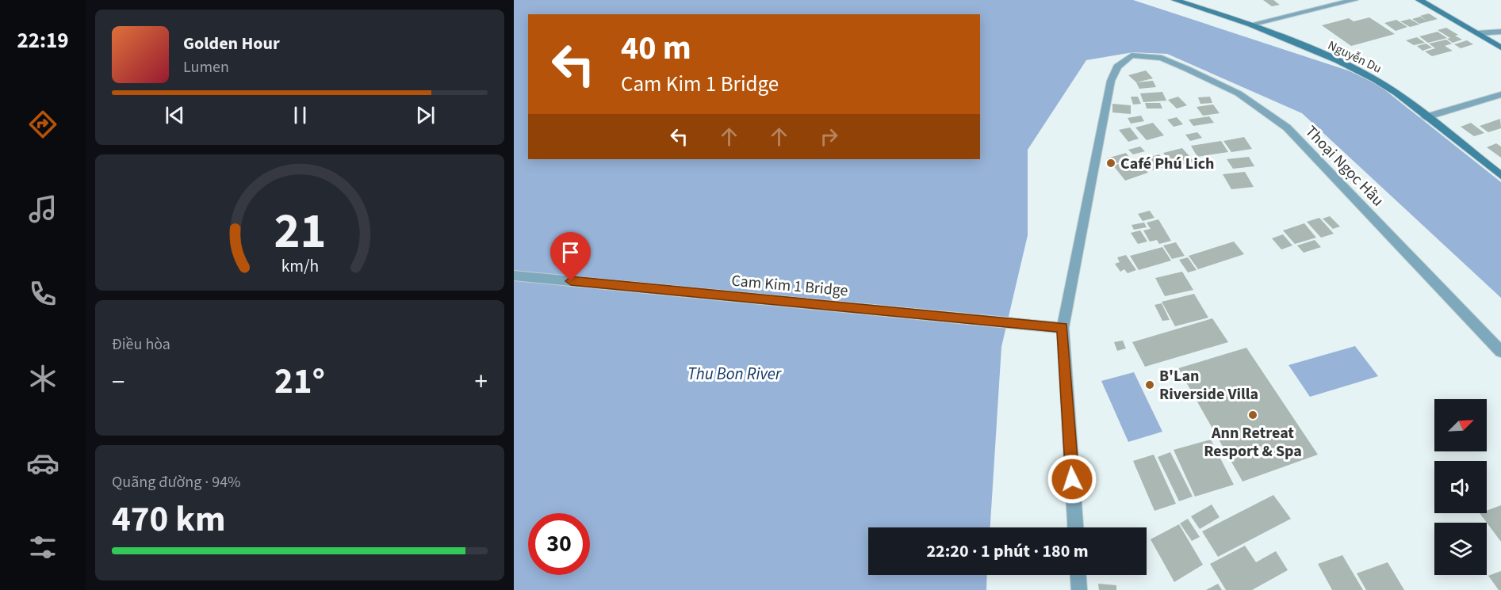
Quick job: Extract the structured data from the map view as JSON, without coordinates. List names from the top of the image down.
{
  "streets": {
    "street": ["Nguyễn Du", "Thoại Ngọc Hầu", "Cam Kim 1 Bridge"]
  },
  "crossings": [
    ["Thoại Ngọc Hầu", "Cam Kim 1 Bridge"]
  ],
  "water": ["Thu Bon River"],
  "places": ["Café Phú Lich", "B'Lan Riverside Villa", "Ann Retreat Resport & Spa"],
  "north": "top right",
  "page": {
    "tabs": "22:19",
    "turn": ["40 m", "Cam Kim 1 Bridge"],
    "song": ["Golden Hour", "Lumen"],
    "tile": [
      "Điều hòa",
      ["Quãng đường · 94%", "470 km"]
    ],
    "heat": ["−", "21°", "+"],
    "limit": "30",
    "trip": "22:20 · 1 phút · 180 m",
    "gauge": ["21", "km/h"]
  }
}
